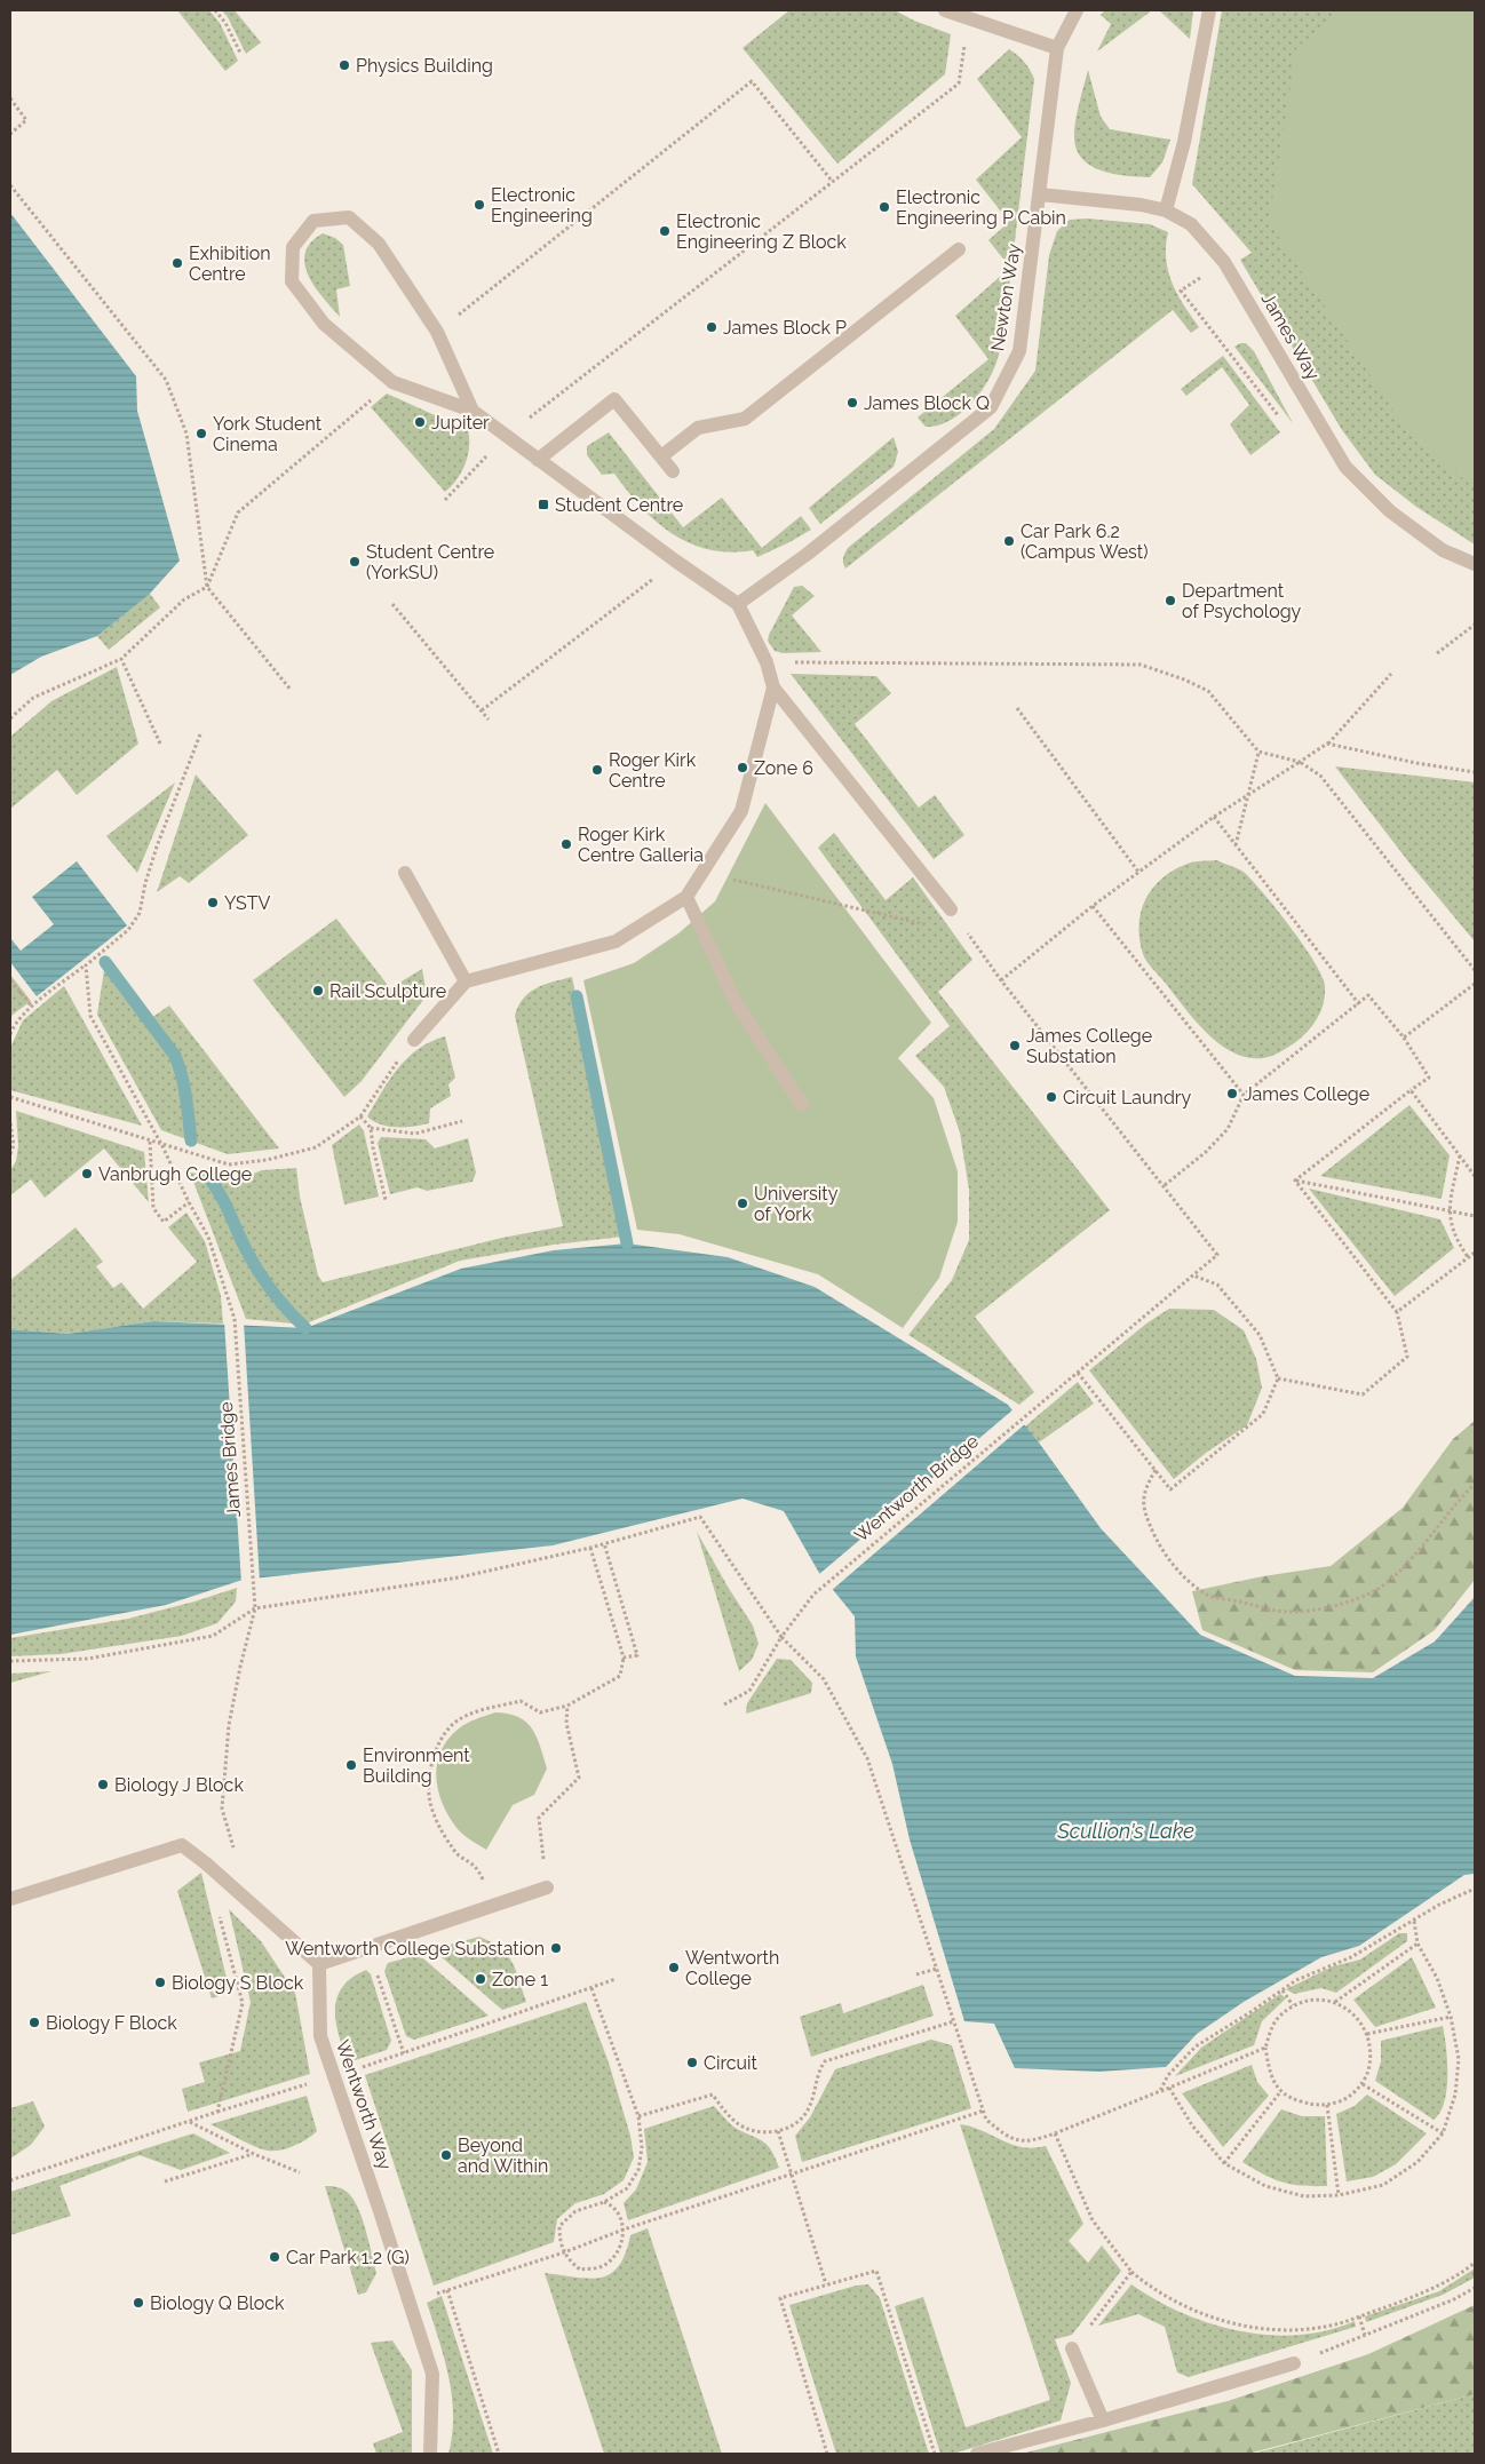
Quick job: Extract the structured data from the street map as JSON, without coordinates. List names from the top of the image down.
{
  "streets": {
    "street": ["Newton Way", "James Way", "Wentworth Way"],
    "path": ["James Bridge", "Wentworth Bridge"]
  },
  "crossings": [
    ["Newton Way", "James Way"]
  ],
  "water": ["Scullion's Lake"],
  "places": {
    "other": [
      "Physics Building",
      "Electronic Engineering",
      "Electronic Engineering P Cabin",
      "Electronic Engineering Z Block",
      "Exhibition Centre",
      "James Block P",
      "James Block Q",
      "Jupiter",
      "York Student Cinema",
      "Car Park 6.2 (Campus West)",
      "Student Centre (YorkSU)",
      "Department of Psychology",
      "Zone 6",
      "Roger Kirk Centre",
      "Roger Kirk Centre Galleria",
      "YSTV",
      "Rail Sculpture",
      "James College Substation",
      "James College",
      "Circuit Laundry",
      "Vanbrugh College",
      "University of York",
      "Environment Building",
      "Biology J Block",
      "Wentworth College Substation",
      "Wentworth College",
      "Zone 1",
      "Biology S Block",
      "Biology F Block",
      "Circuit",
      "Beyond and Within",
      "Car Park 1.2 (G)",
      "Biology Q Block"
    ],
    "transit": ["Student Centre"]
  }
}
